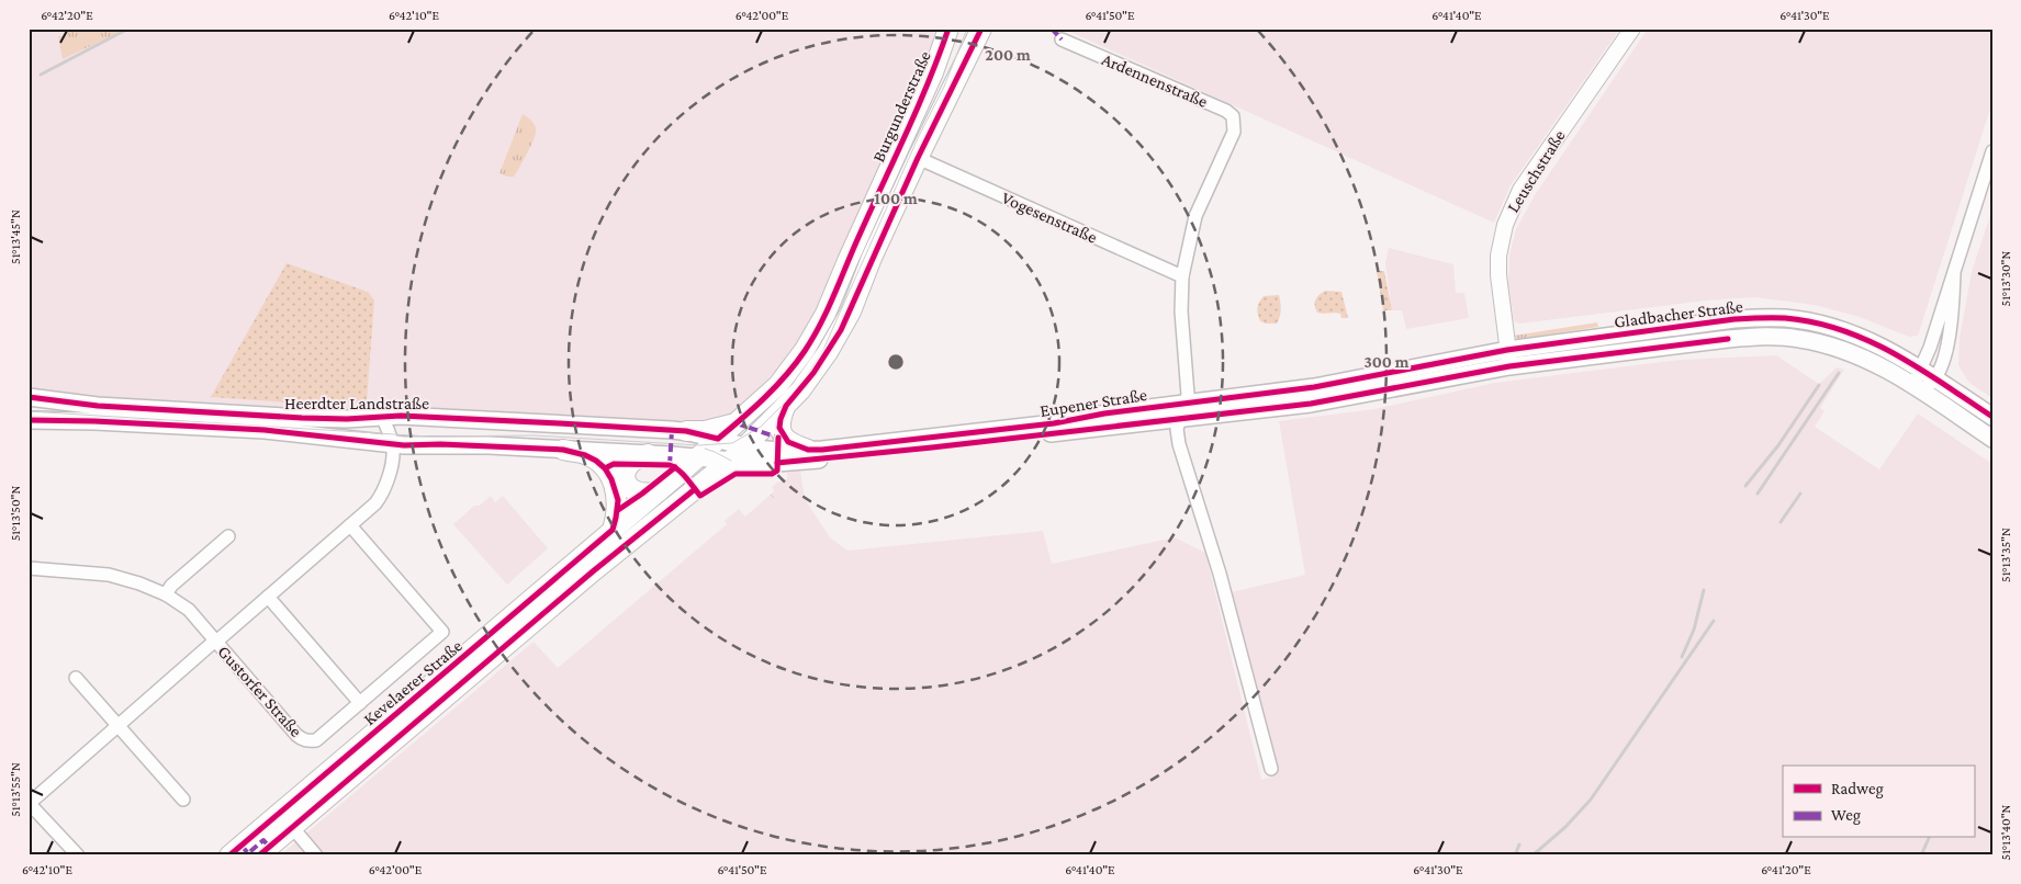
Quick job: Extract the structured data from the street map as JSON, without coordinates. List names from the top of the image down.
{
  "streets": {
    "main road": [
      "Burgunderstraße",
      "Gladbacher Straße",
      "Heerdter Landstraße",
      "Eupener Straße",
      "Kevelaerer Straße"
    ],
    "street": [
      "Ardennenstraße",
      "Leuschstraße",
      "Vogesenstraße",
      "Gustorfer Straße"
    ]
  },
  "crossings": [
    ["Ardennenstraße", "Vogesenstraße"],
    ["Burgunderstraße", "Vogesenstraße"],
    ["Burgunderstraße", "Heerdter Landstraße"],
    ["Burgunderstraße", "Eupener Straße"],
    ["Burgunderstraße", "Kevelaerer Straße"],
    ["Leuschstraße", "Gladbacher Straße"],
    ["Gladbacher Straße", "Eupener Straße"],
    ["Heerdter Landstraße", "Eupener Straße"],
    ["Heerdter Landstraße", "Kevelaerer Straße"],
    ["Eupener Straße", "Kevelaerer Straße"]
  ],
  "legend": ["Radweg", "Weg"],
  "coordinates": [
    "6°42'20\"E",
    "6°42'10\"E",
    "6°42'00\"E",
    "6°41'50\"E",
    "6°41'40\"E",
    "6°41'30\"E",
    "51°13'45\"N",
    "51°13'30\"N",
    "51°13'50\"N",
    "51°13'35\"N",
    "51°13'55\"N",
    "51°13'40\"N",
    "6°41'20\"E"
  ],
  "rings": ["200 m", "100 m", "300 m"]
}
